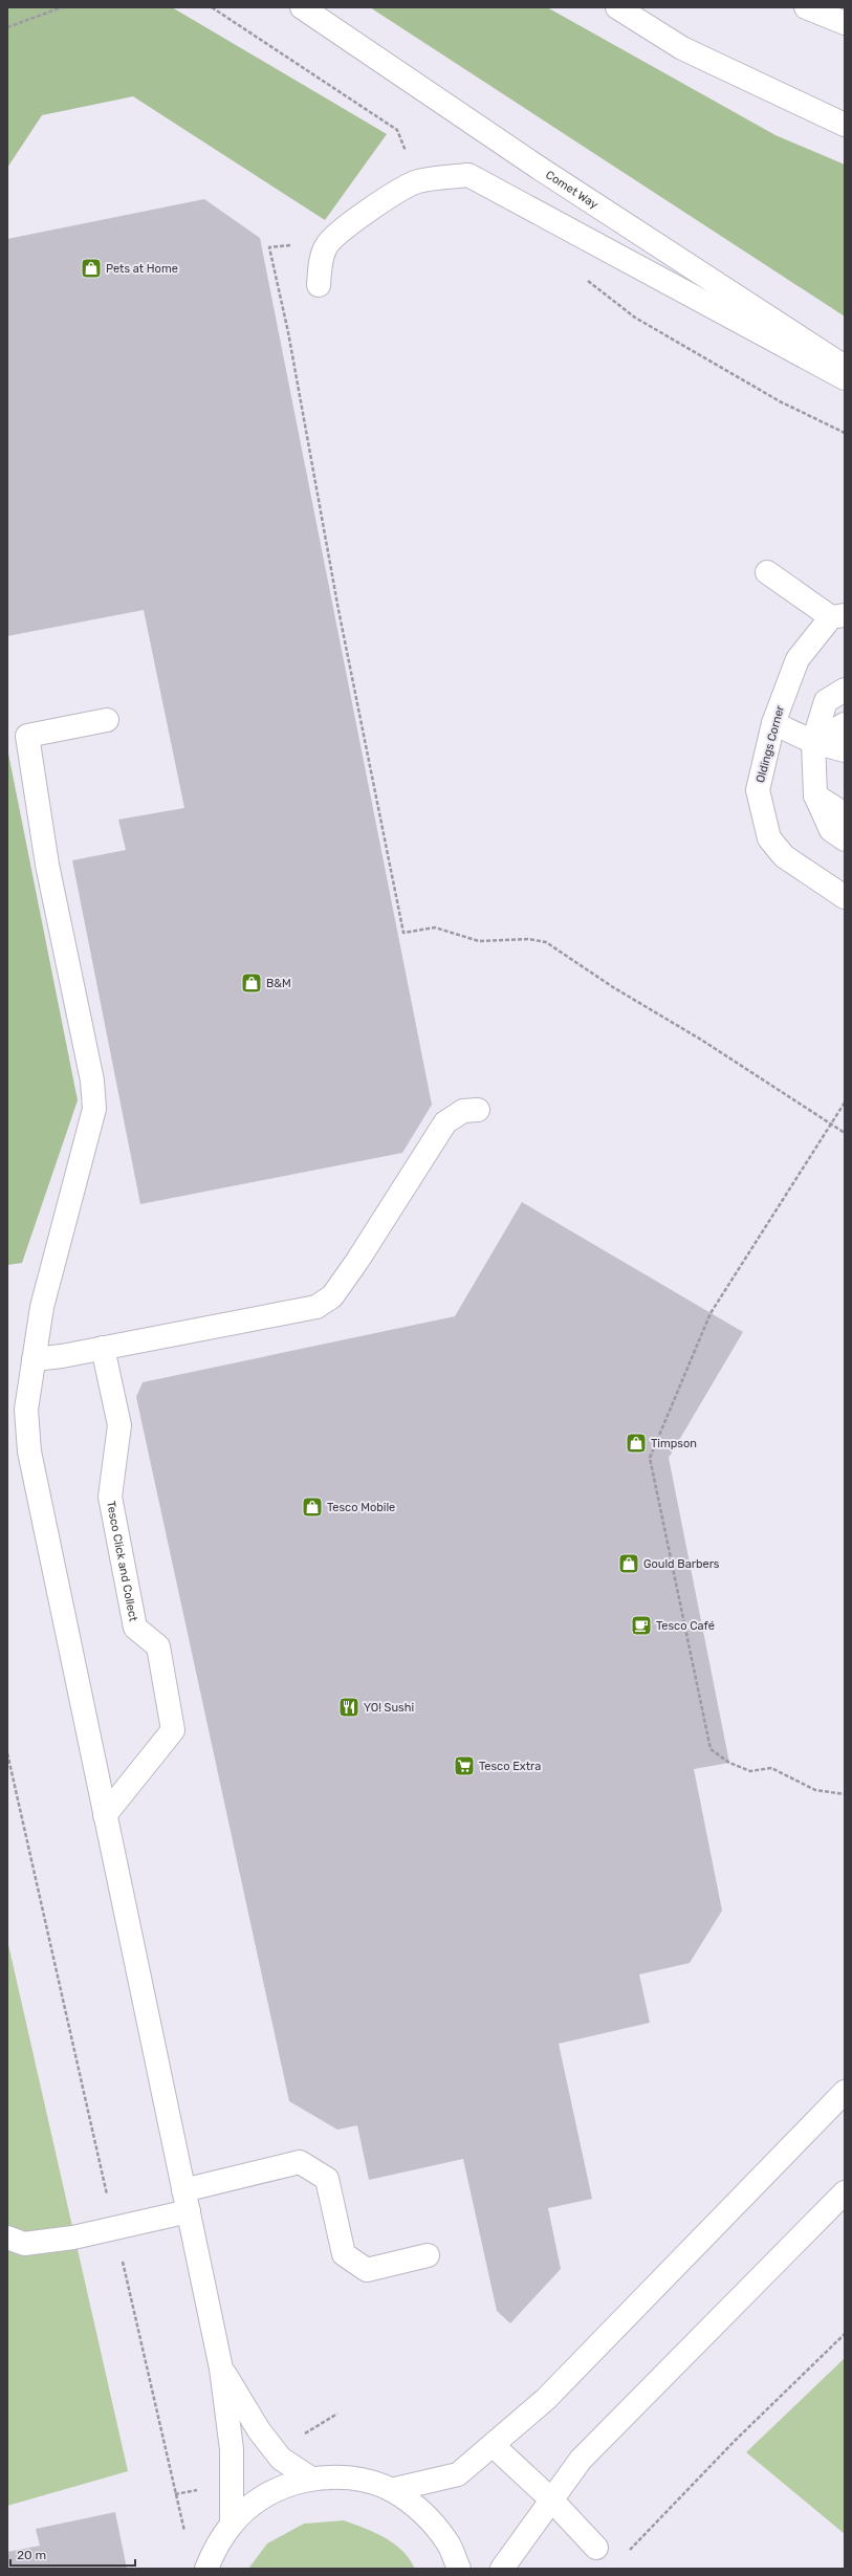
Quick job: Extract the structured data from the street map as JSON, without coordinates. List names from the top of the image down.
{
  "streets": {
    "main road": ["Comet Way", "Oldings Corner", "Tesco Click and Collect"]
  },
  "places": {
    "shop": [
      "Pets at Home",
      "B&M",
      "Timpson",
      "Tesco Mobile",
      "Gould Barbers"
    ],
    "cafe": ["Tesco Café"],
    "restaurant": ["YO! Sushi"],
    "supermarket": ["Tesco Extra"]
  },
  "scale_bar": "20 m"
}
